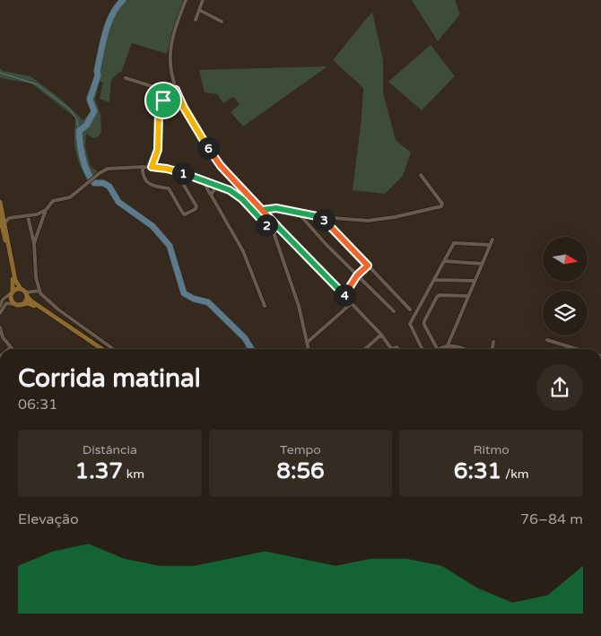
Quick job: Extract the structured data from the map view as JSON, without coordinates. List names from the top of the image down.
{
  "north": "right",
  "page": {
    "pins": [
      "6",
      "1",
      "3",
      "2",
      "4"
    ],
    "heading": ["Corrida matinal", "06:31"],
    "stats": [
      ["Distância", "1.37 km"],
      ["Tempo", "8:56"],
      ["Ritmo", "6:31 /km"]
    ],
    "chart": ["Elevação", "76–84 m"]
  }
}
